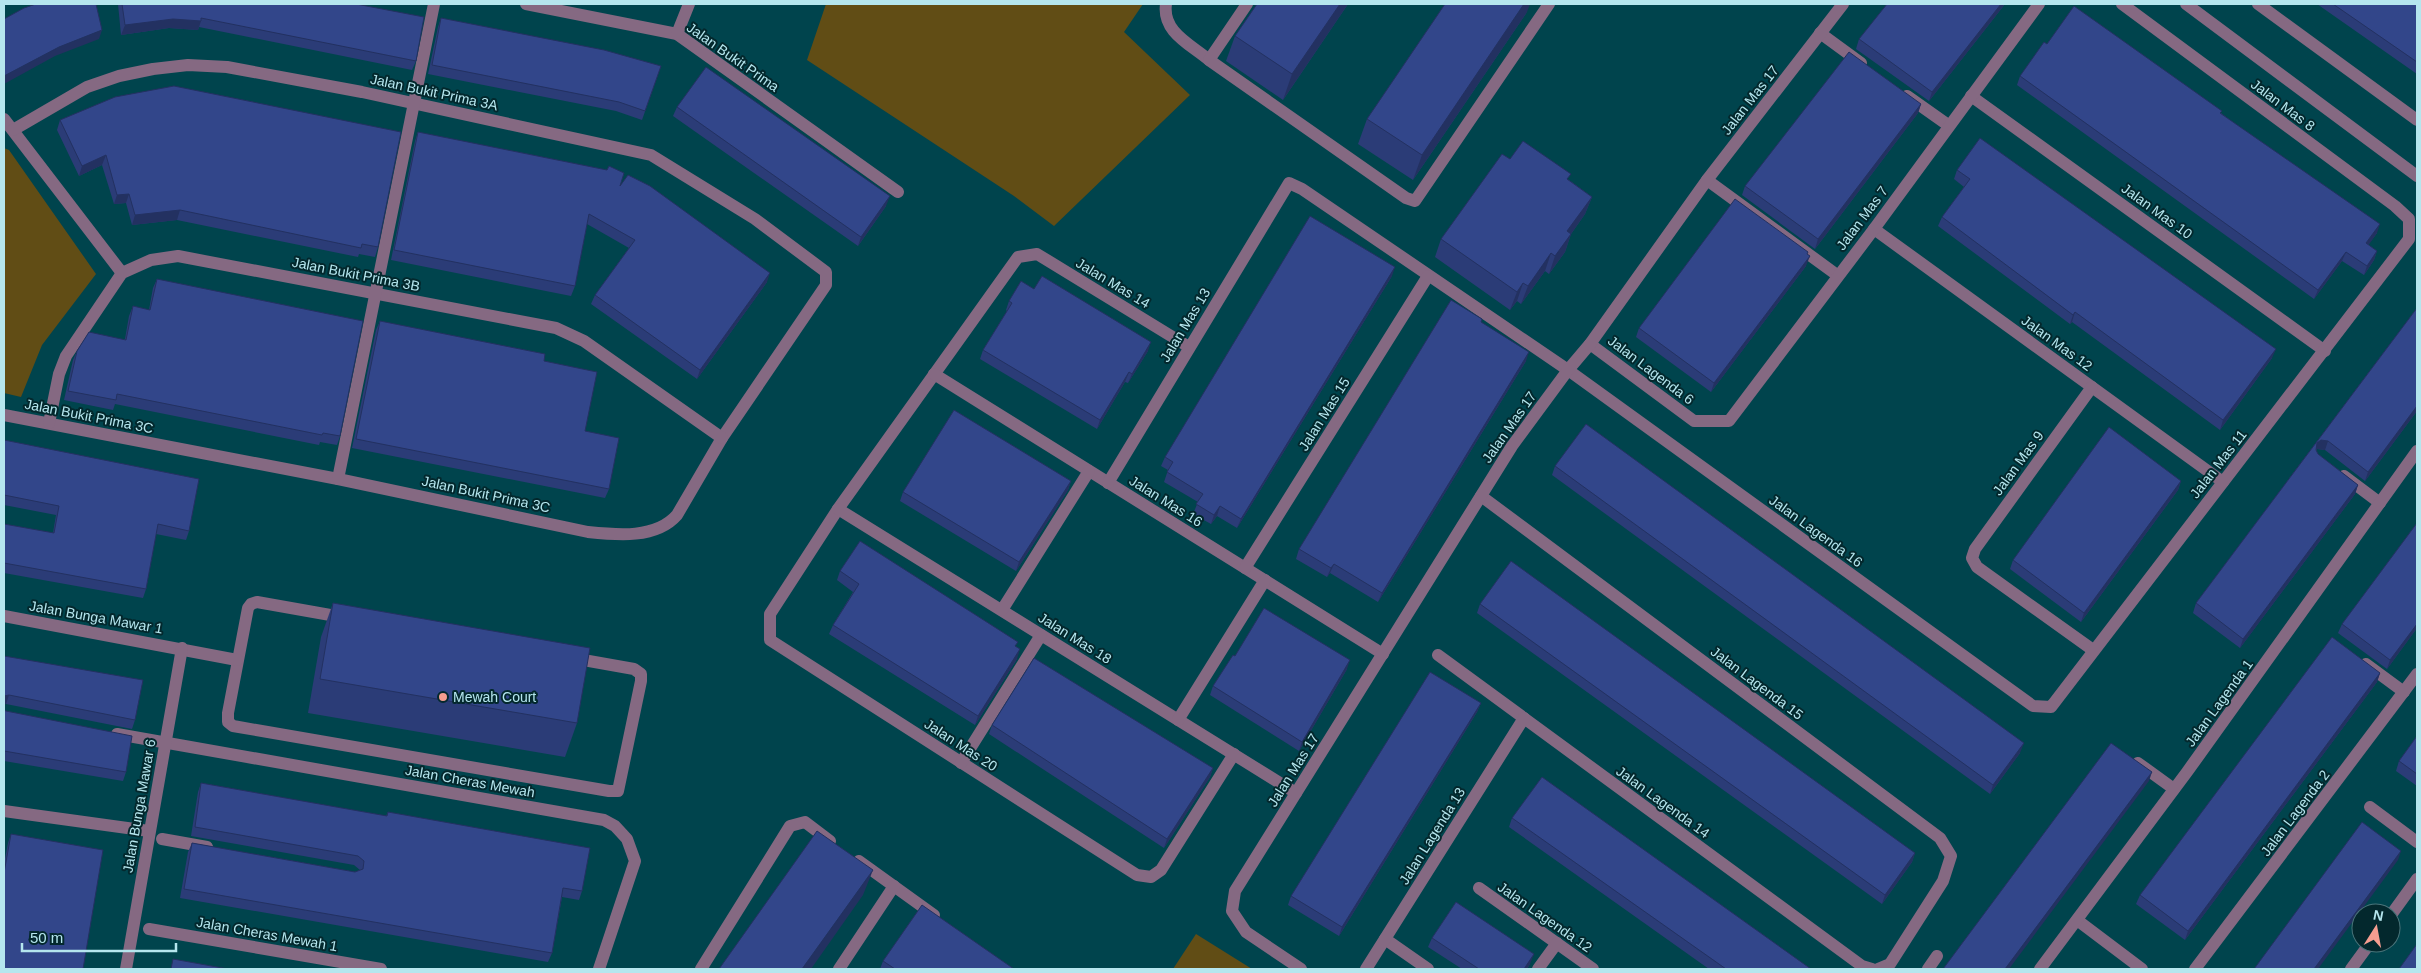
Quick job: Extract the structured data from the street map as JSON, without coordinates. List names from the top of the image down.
{
  "streets": {
    "street": [
      "Jalan Bukit Prima",
      "Jalan Bukit Prima 3A",
      "Jalan Mas 17",
      "Jalan Mas 8",
      "Jalan Mas 10",
      "Jalan Mas 7",
      "Jalan Bukit Prima 3B",
      "Jalan Mas 14",
      "Jalan Mas 13",
      "Jalan Mas 12",
      "Jalan Lagenda 6",
      "Jalan Mas 15",
      "Jalan Bukit Prima 3C",
      "Jalan Mas 9",
      "Jalan Mas 11",
      "Jalan Mas 16",
      "Jalan Lagenda 16",
      "Jalan Bunga Mawar 1",
      "Jalan Mas 18",
      "Jalan Lagenda 15",
      "Jalan Lagenda 1",
      "Jalan Mas 20",
      "Jalan Cheras Mewah",
      "Jalan Lagenda 14",
      "Jalan Bunga Mawar 6",
      "Jalan Lagenda 2",
      "Jalan Lagenda 13",
      "Jalan Lagenda 12",
      "Jalan Cheras Mewah 1"
    ]
  },
  "crossings": [
    ["Jalan Bukit Prima 3A", "Jalan Bukit Prima 3C"],
    ["Jalan Mas 17", "Jalan Lagenda 6"],
    ["Jalan Mas 17", "Jalan Mas 16"],
    ["Jalan Mas 17", "Jalan Lagenda 16"],
    ["Jalan Mas 17", "Jalan Mas 18"],
    ["Jalan Mas 17", "Jalan Lagenda 15"],
    ["Jalan Mas 8", "Jalan Mas 11"],
    ["Jalan Mas 10", "Jalan Mas 7"],
    ["Jalan Mas 10", "Jalan Mas 11"],
    ["Jalan Mas 7", "Jalan Mas 12"],
    ["Jalan Mas 7", "Jalan Lagenda 6"],
    ["Jalan Bukit Prima 3B", "Jalan Bukit Prima 3C"],
    ["Jalan Mas 14", "Jalan Mas 13"],
    ["Jalan Mas 14", "Jalan Mas 16"],
    ["Jalan Mas 13", "Jalan Mas 16"],
    ["Jalan Mas 13", "Jalan Lagenda 16"],
    ["Jalan Mas 12", "Jalan Mas 9"],
    ["Jalan Mas 12", "Jalan Mas 11"],
    ["Jalan Mas 15", "Jalan Mas 16"],
    ["Jalan Mas 15", "Jalan Lagenda 16"],
    ["Jalan Mas 9", "Jalan Mas 11"],
    ["Jalan Mas 11", "Jalan Lagenda 16"],
    ["Jalan Bunga Mawar 1", "Jalan Bunga Mawar 6"],
    ["Jalan Mas 18", "Jalan Mas 20"],
    ["Jalan Cheras Mewah", "Jalan Bunga Mawar 6"],
    ["Jalan Lagenda 14", "Jalan Lagenda 13"]
  ],
  "places": ["Mewah Court"],
  "scale_bar": "50 m",
  "north": "top"
}
